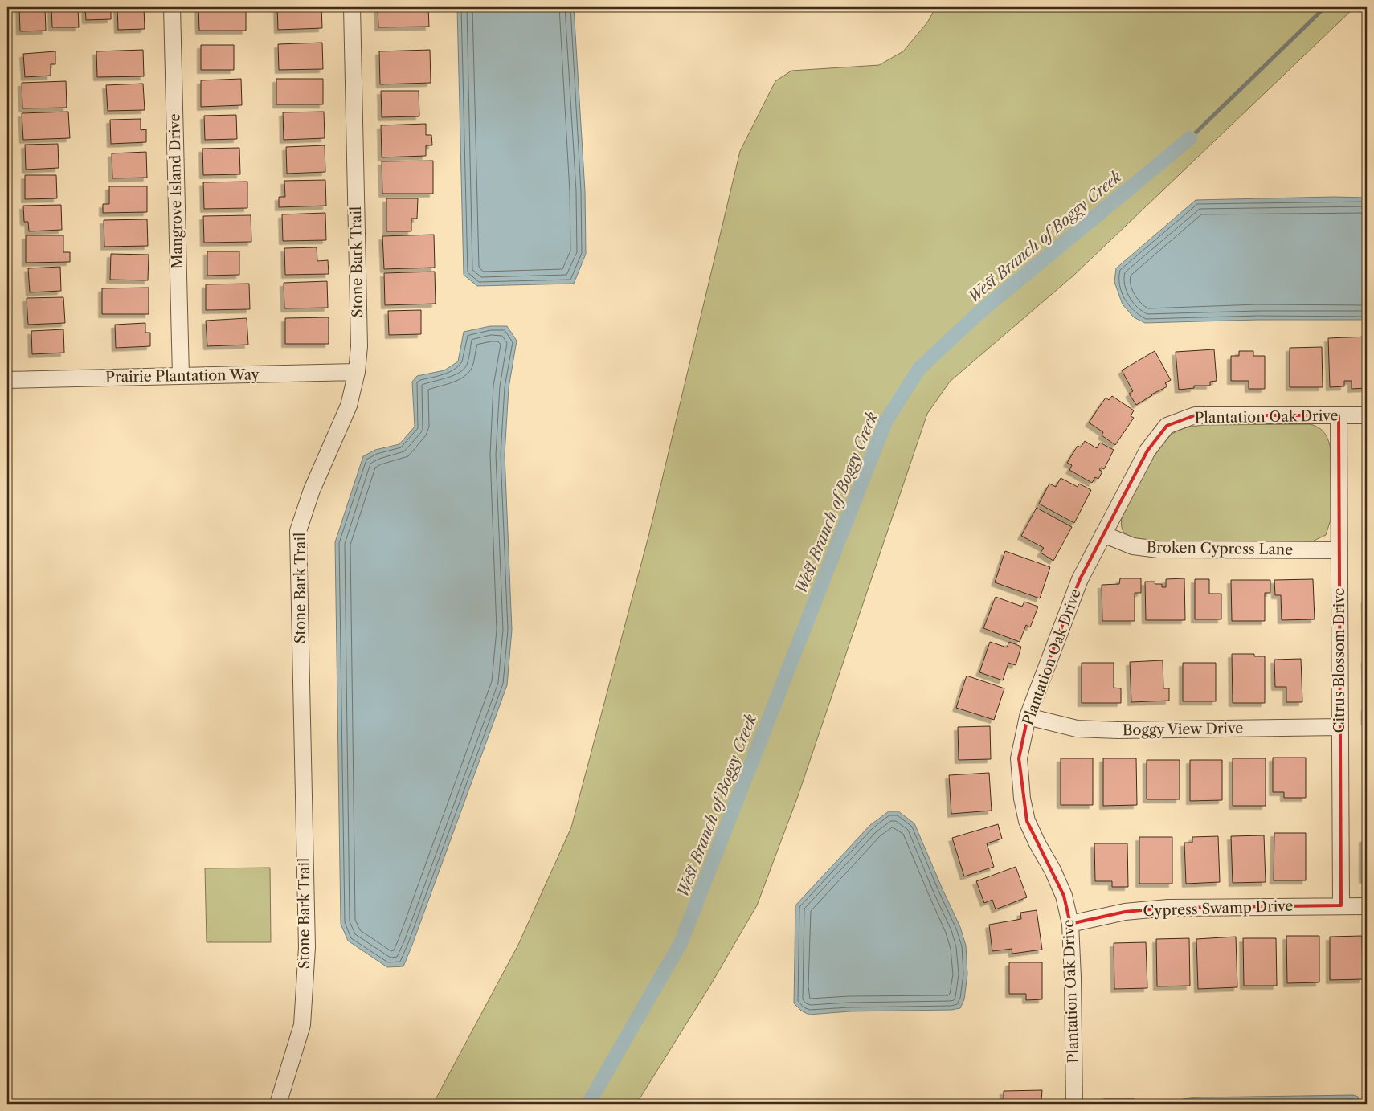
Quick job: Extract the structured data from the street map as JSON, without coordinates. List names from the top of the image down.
{
  "streets": {
    "street": [
      "Mangrove Island Drive",
      "Stone Bark Trail",
      "Prairie Plantation Way",
      "Plantation Oak Drive",
      "Broken Cypress Lane",
      "Citrus Blossom Drive",
      "Boggy View Drive",
      "Cypress Swamp Drive"
    ]
  },
  "crossings": [
    ["Mangrove Island Drive", "Prairie Plantation Way"],
    ["Stone Bark Trail", "Prairie Plantation Way"],
    ["Plantation Oak Drive", "Broken Cypress Lane"],
    ["Plantation Oak Drive", "Citrus Blossom Drive"],
    ["Plantation Oak Drive", "Boggy View Drive"],
    ["Plantation Oak Drive", "Cypress Swamp Drive"],
    ["Broken Cypress Lane", "Citrus Blossom Drive"],
    ["Citrus Blossom Drive", "Boggy View Drive"],
    ["Citrus Blossom Drive", "Cypress Swamp Drive"]
  ],
  "water": ["West Branch of Boggy Creek"]
}
